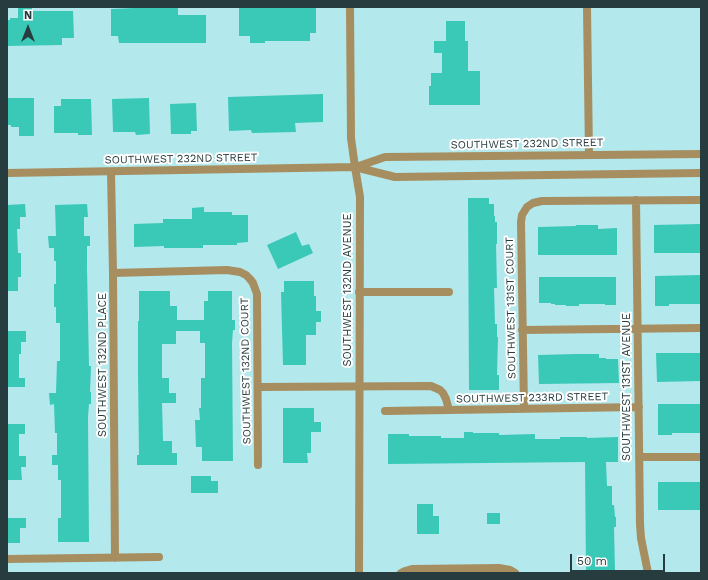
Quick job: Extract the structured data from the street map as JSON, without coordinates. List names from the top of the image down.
{
  "streets": {
    "street": [
      "SOUTHWEST 232ND STREET",
      "SOUTHWEST 132ND AVENUE",
      "SOUTHWEST 131ST COURT",
      "SOUTHWEST 132ND PLACE",
      "SOUTHWEST 132ND COURT",
      "SOUTHWEST 131ST AVENUE",
      "SOUTHWEST 233RD STREET"
    ]
  },
  "crossings": [
    ["SOUTHWEST 232ND STREET", "SOUTHWEST 132ND AVENUE"],
    ["SOUTHWEST 232ND STREET", "SOUTHWEST 132ND PLACE"],
    ["SOUTHWEST 132ND AVENUE", "SOUTHWEST 233RD STREET"],
    ["SOUTHWEST 131ST COURT", "SOUTHWEST 131ST AVENUE"],
    ["SOUTHWEST 131ST COURT", "SOUTHWEST 233RD STREET"],
    ["SOUTHWEST 132ND PLACE", "SOUTHWEST 132ND COURT"],
    ["SOUTHWEST 132ND COURT", "SOUTHWEST 233RD STREET"],
    ["SOUTHWEST 131ST AVENUE", "SOUTHWEST 233RD STREET"]
  ],
  "scale_bar": "50 m",
  "north": "top"
}
